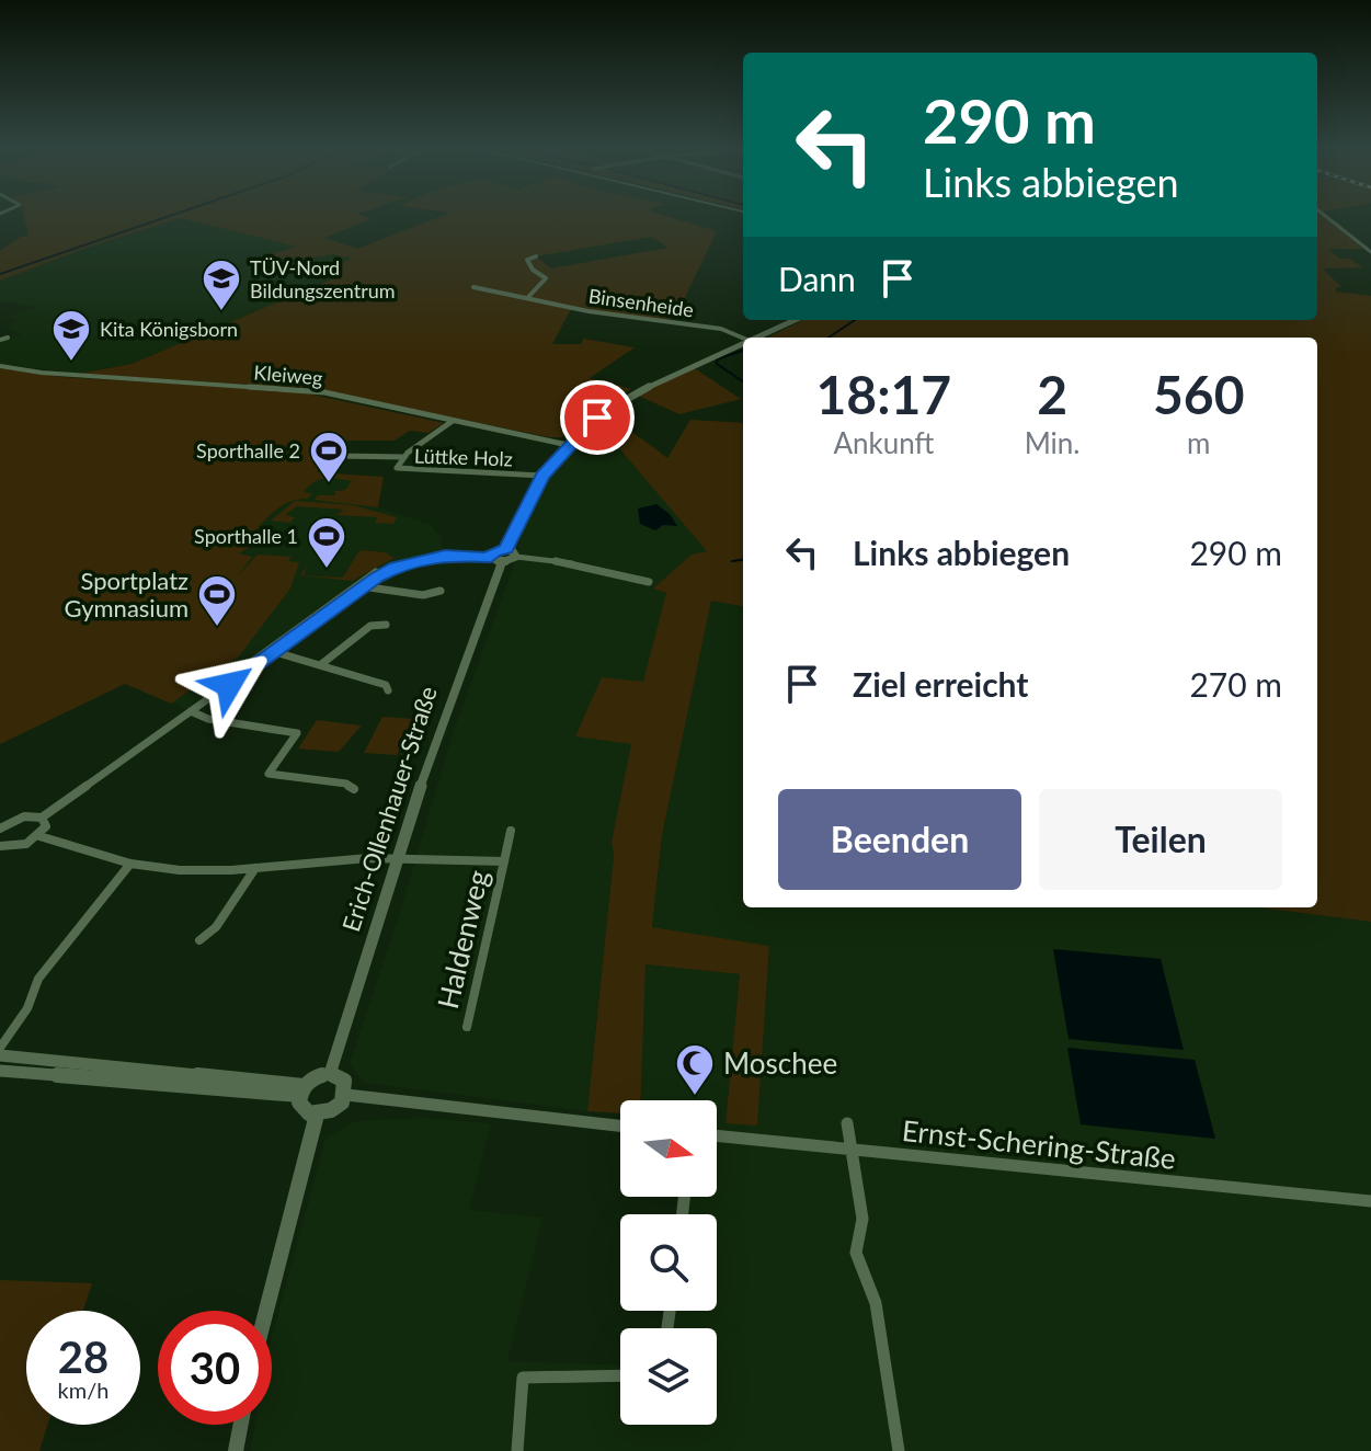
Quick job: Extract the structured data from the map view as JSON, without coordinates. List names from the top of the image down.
{
  "streets": {
    "street": [
      "Binsenheide",
      "Kleiweg",
      "Lüttke Holz",
      "Erich-Ollenhauer-Straße",
      "Haldenweg",
      "Ernst-Schering-Straße"
    ]
  },
  "crossings": [
    ["Kleiweg", "Lüttke Holz"],
    ["Erich-Ollenhauer-Straße", "Haldenweg"]
  ],
  "places": {
    "school or university": ["TÜV-Nord Bildungszentrum", "Kita Königsborn"],
    "sports": ["Sporthalle 2", "Sporthalle 1", "Sportplatz Gymnasium"],
    "mosque": ["Moschee"]
  },
  "north": "right",
  "page": {
    "turn": ["290 m", "Links abbiegen"],
    "then": "Dann",
    "eta": [
      "18:17",
      "Ankunft",
      "2",
      "Min.",
      "560",
      "m"
    ],
    "list": [
      {
        "name": "Links abbiegen",
        "value": "290 m"
      },
      {
        "name": "Ziel erreicht",
        "value": "270 m"
      }
    ],
    "buttons": ["Beenden", "Teilen"],
    "speed": "28 km/h",
    "limit": "30"
  }
}
